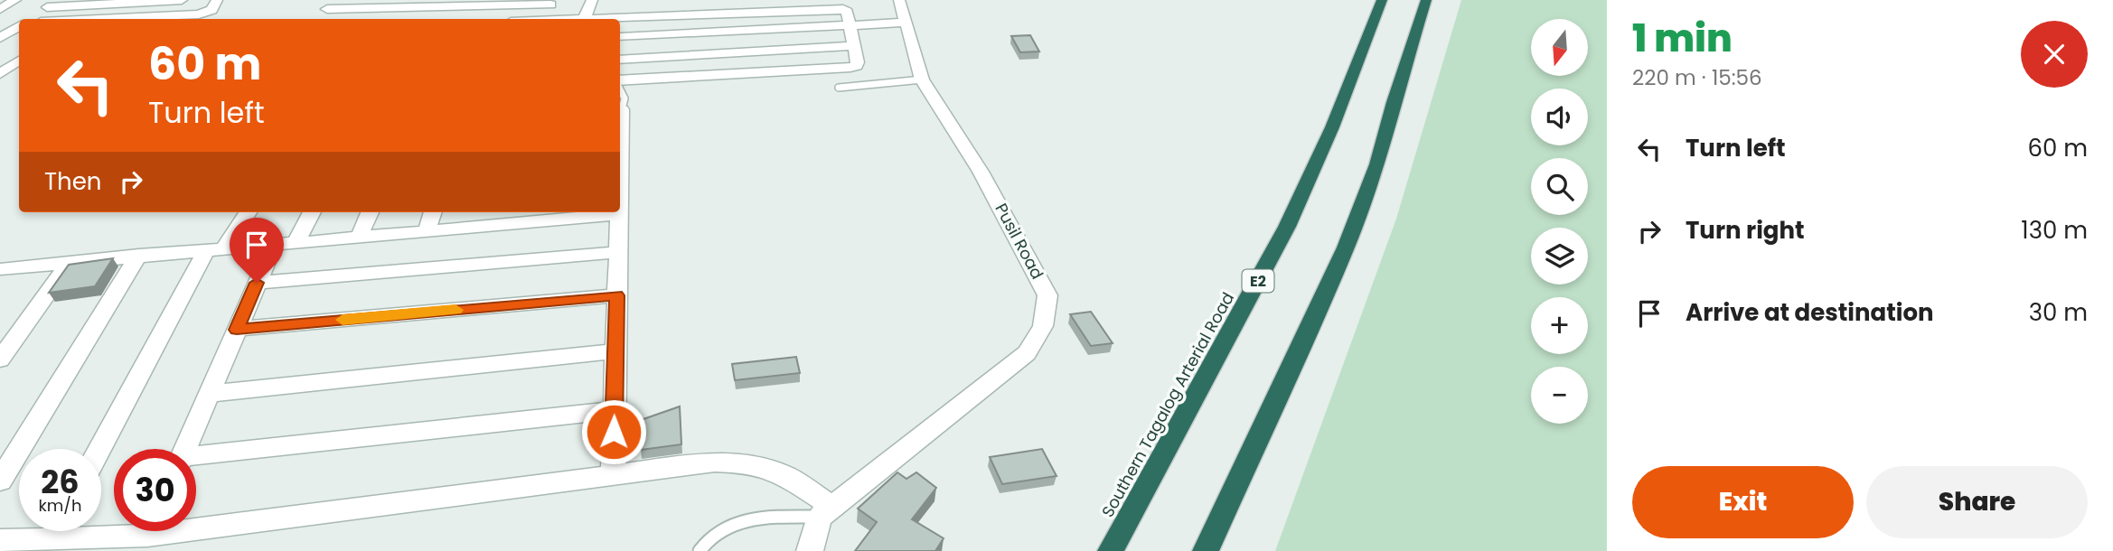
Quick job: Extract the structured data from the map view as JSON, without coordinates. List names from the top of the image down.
{
  "streets": {
    "highway": ["E2", "Southern Tagalog Arterial Road"],
    "street": ["Pusil Road"]
  },
  "north": "bottom",
  "page": {
    "heading": ["1 min", "220 m · 15:56"],
    "map_buttons": ["+", "−"],
    "turn": ["60 m", "Turn left"],
    "list": [
      {
        "name": "Turn left",
        "value": "60 m"
      },
      {
        "name": "Turn right",
        "value": "130 m"
      },
      {
        "name": "Arrive at destination",
        "value": "30 m"
      }
    ],
    "then": "Then",
    "speed": "26 km/h",
    "limit": "30",
    "buttons": ["Exit", "Share"]
  }
}
